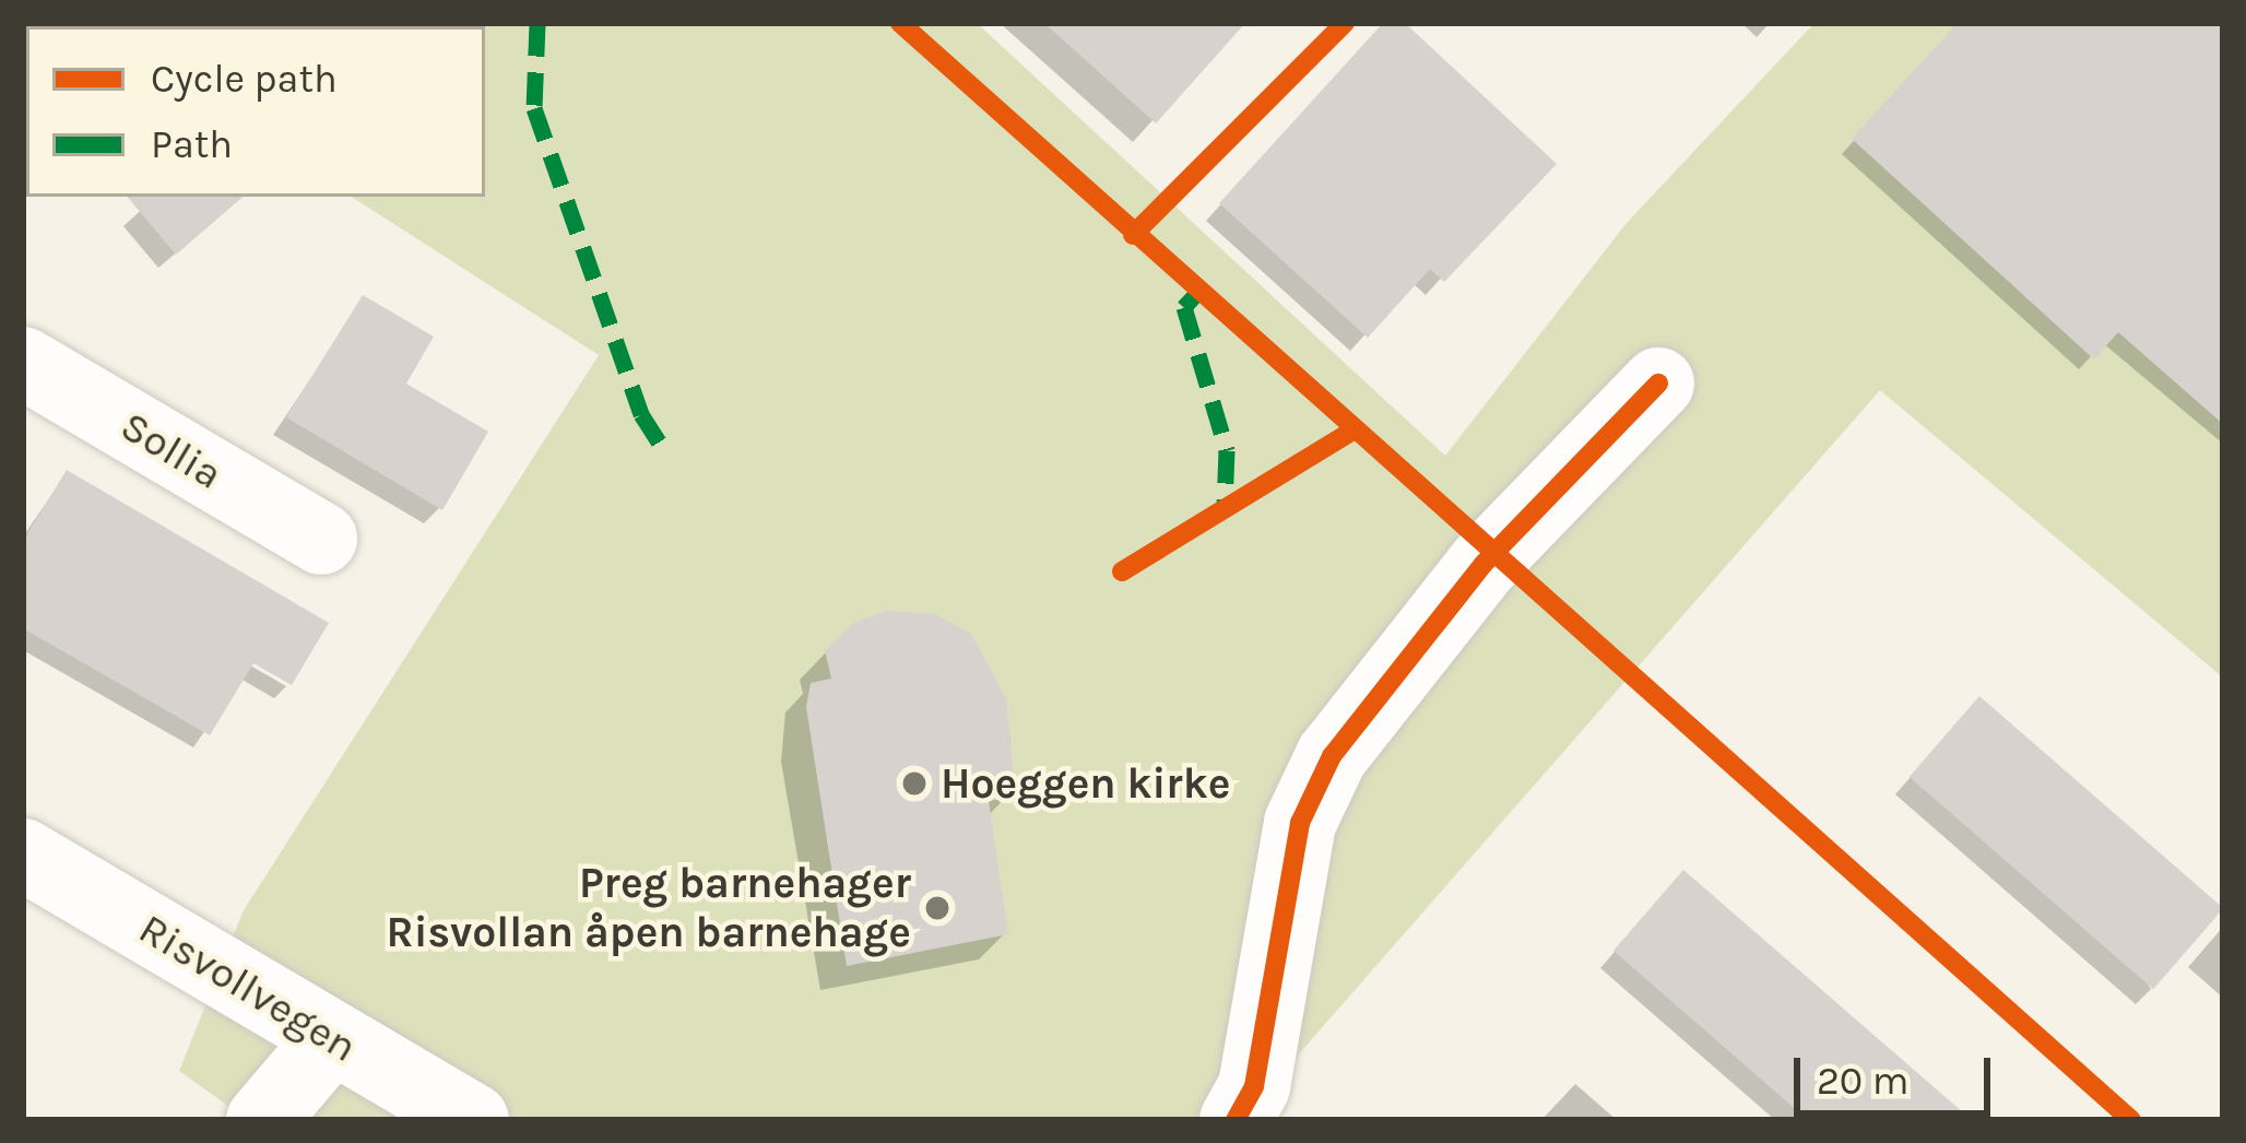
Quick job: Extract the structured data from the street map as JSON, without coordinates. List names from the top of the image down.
{
  "streets": {
    "street": ["Sollia", "Risvollvegen"]
  },
  "places": ["Hoeggen kirke", "Preg barnehager Risvollan åpen barnehage"],
  "legend": ["Cycle path", "Path"],
  "scale_bar": "20 m"
}
